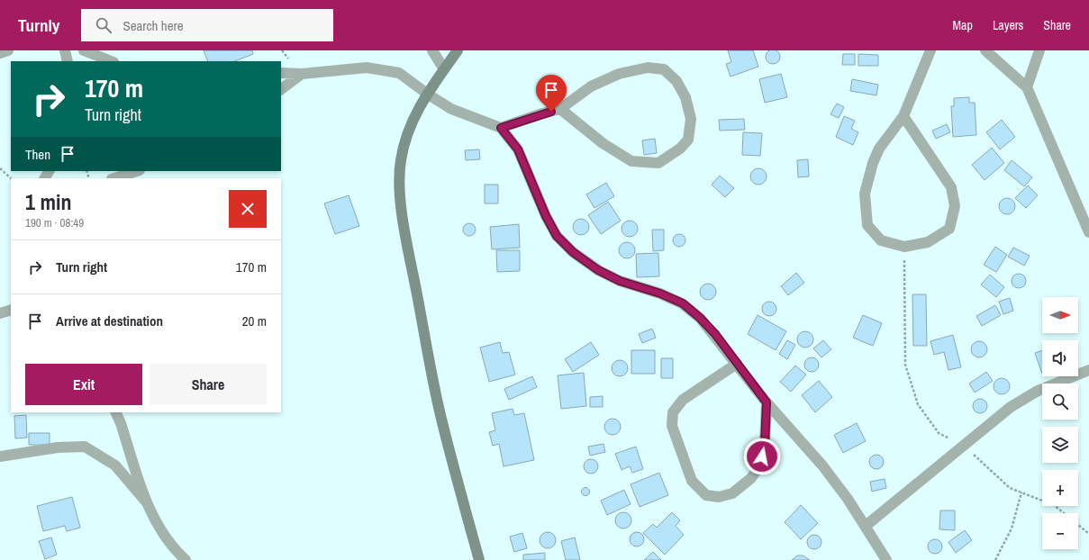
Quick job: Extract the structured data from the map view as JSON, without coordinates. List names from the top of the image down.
{
  "north": "right",
  "page": {
    "header": "Turnly",
    "search": "Search here",
    "nav": ["Map", "Layers", "Share"],
    "turn": ["170 m", "Turn right"],
    "then": "Then",
    "heading": ["1 min", "190 m · 08:49"],
    "list": [
      {
        "name": "Turn right",
        "value": "170 m"
      },
      {
        "name": "Arrive at destination",
        "value": "20 m"
      }
    ],
    "map_buttons": ["+", "−"],
    "buttons": ["Exit", "Share"]
  }
}
